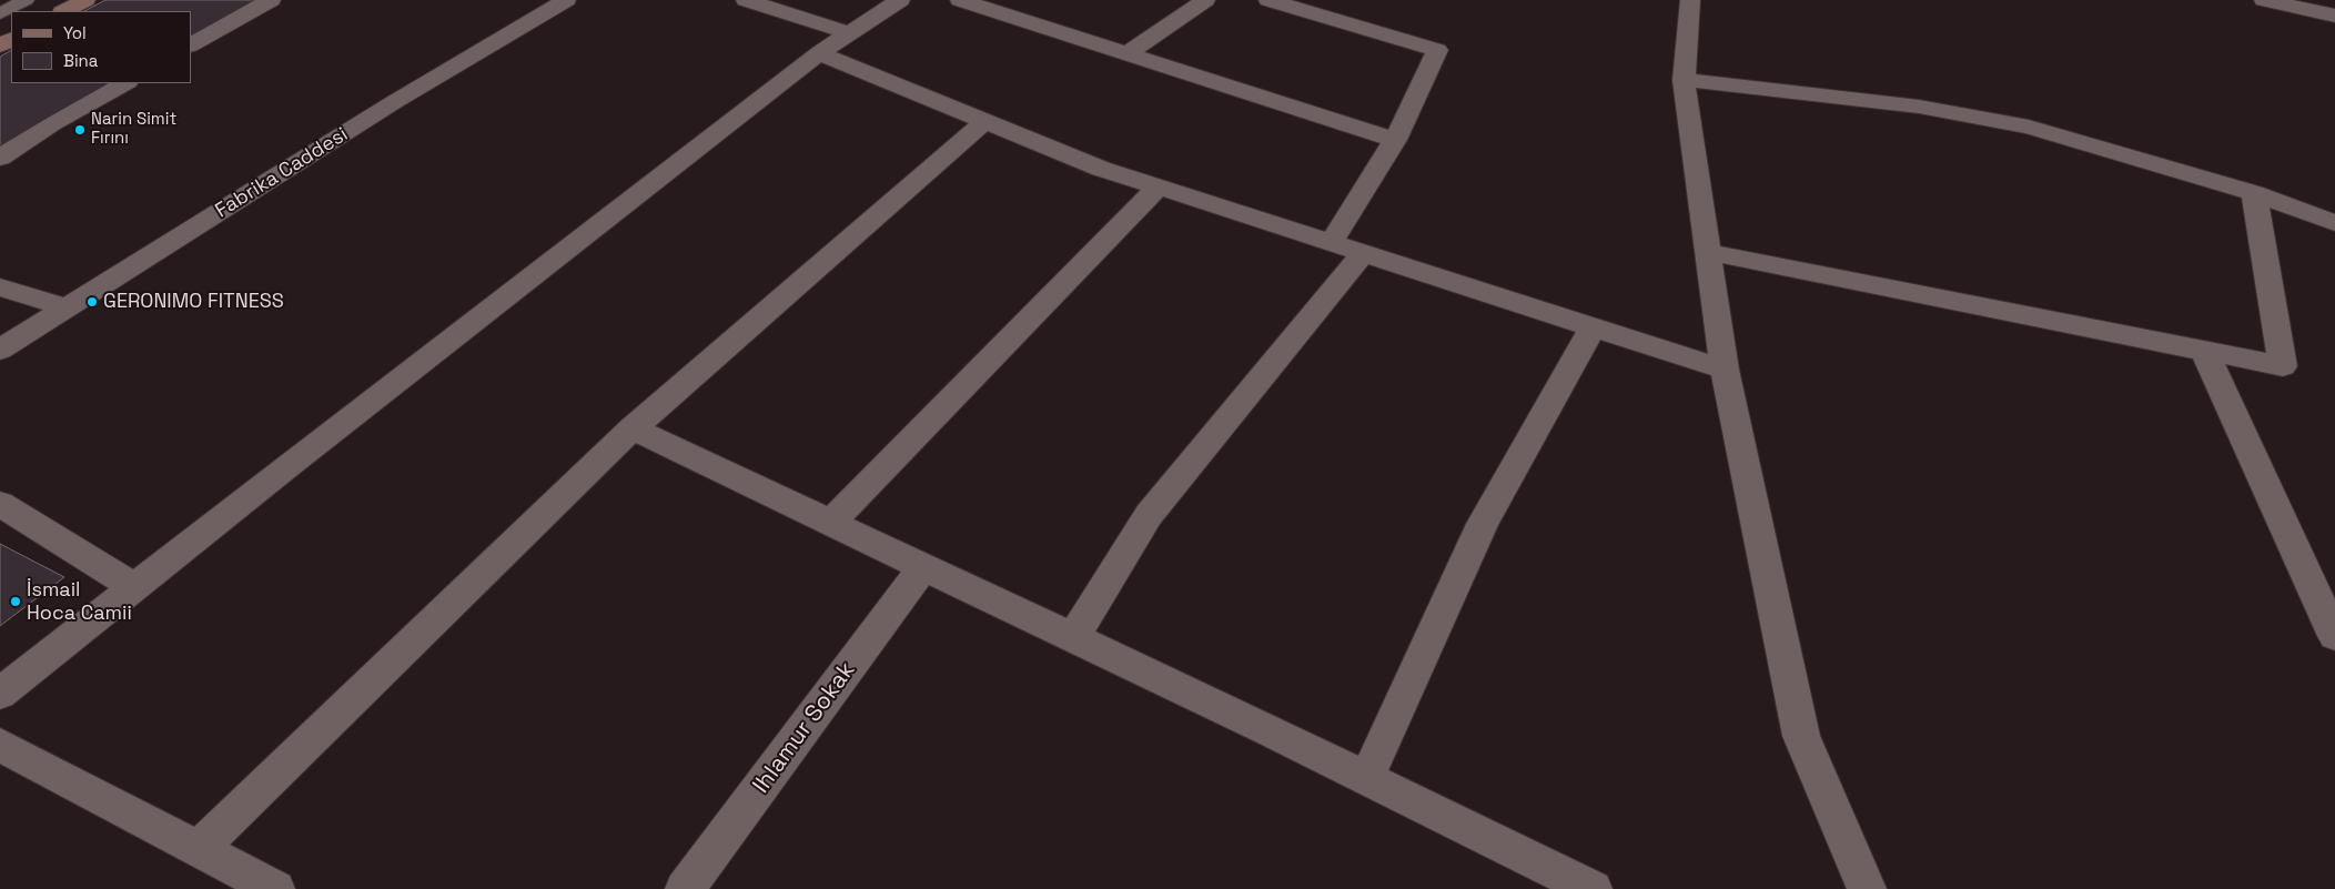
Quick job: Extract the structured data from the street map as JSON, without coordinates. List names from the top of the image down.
{
  "streets": {
    "street": ["Fabrika Caddesi", "Ihlamur Sokak"]
  },
  "places": ["Narin Simit Fırını", "GERONIMO FITNESS", "İsmail Hoca Camii"],
  "legend": ["Yol", "Bina"]
}
